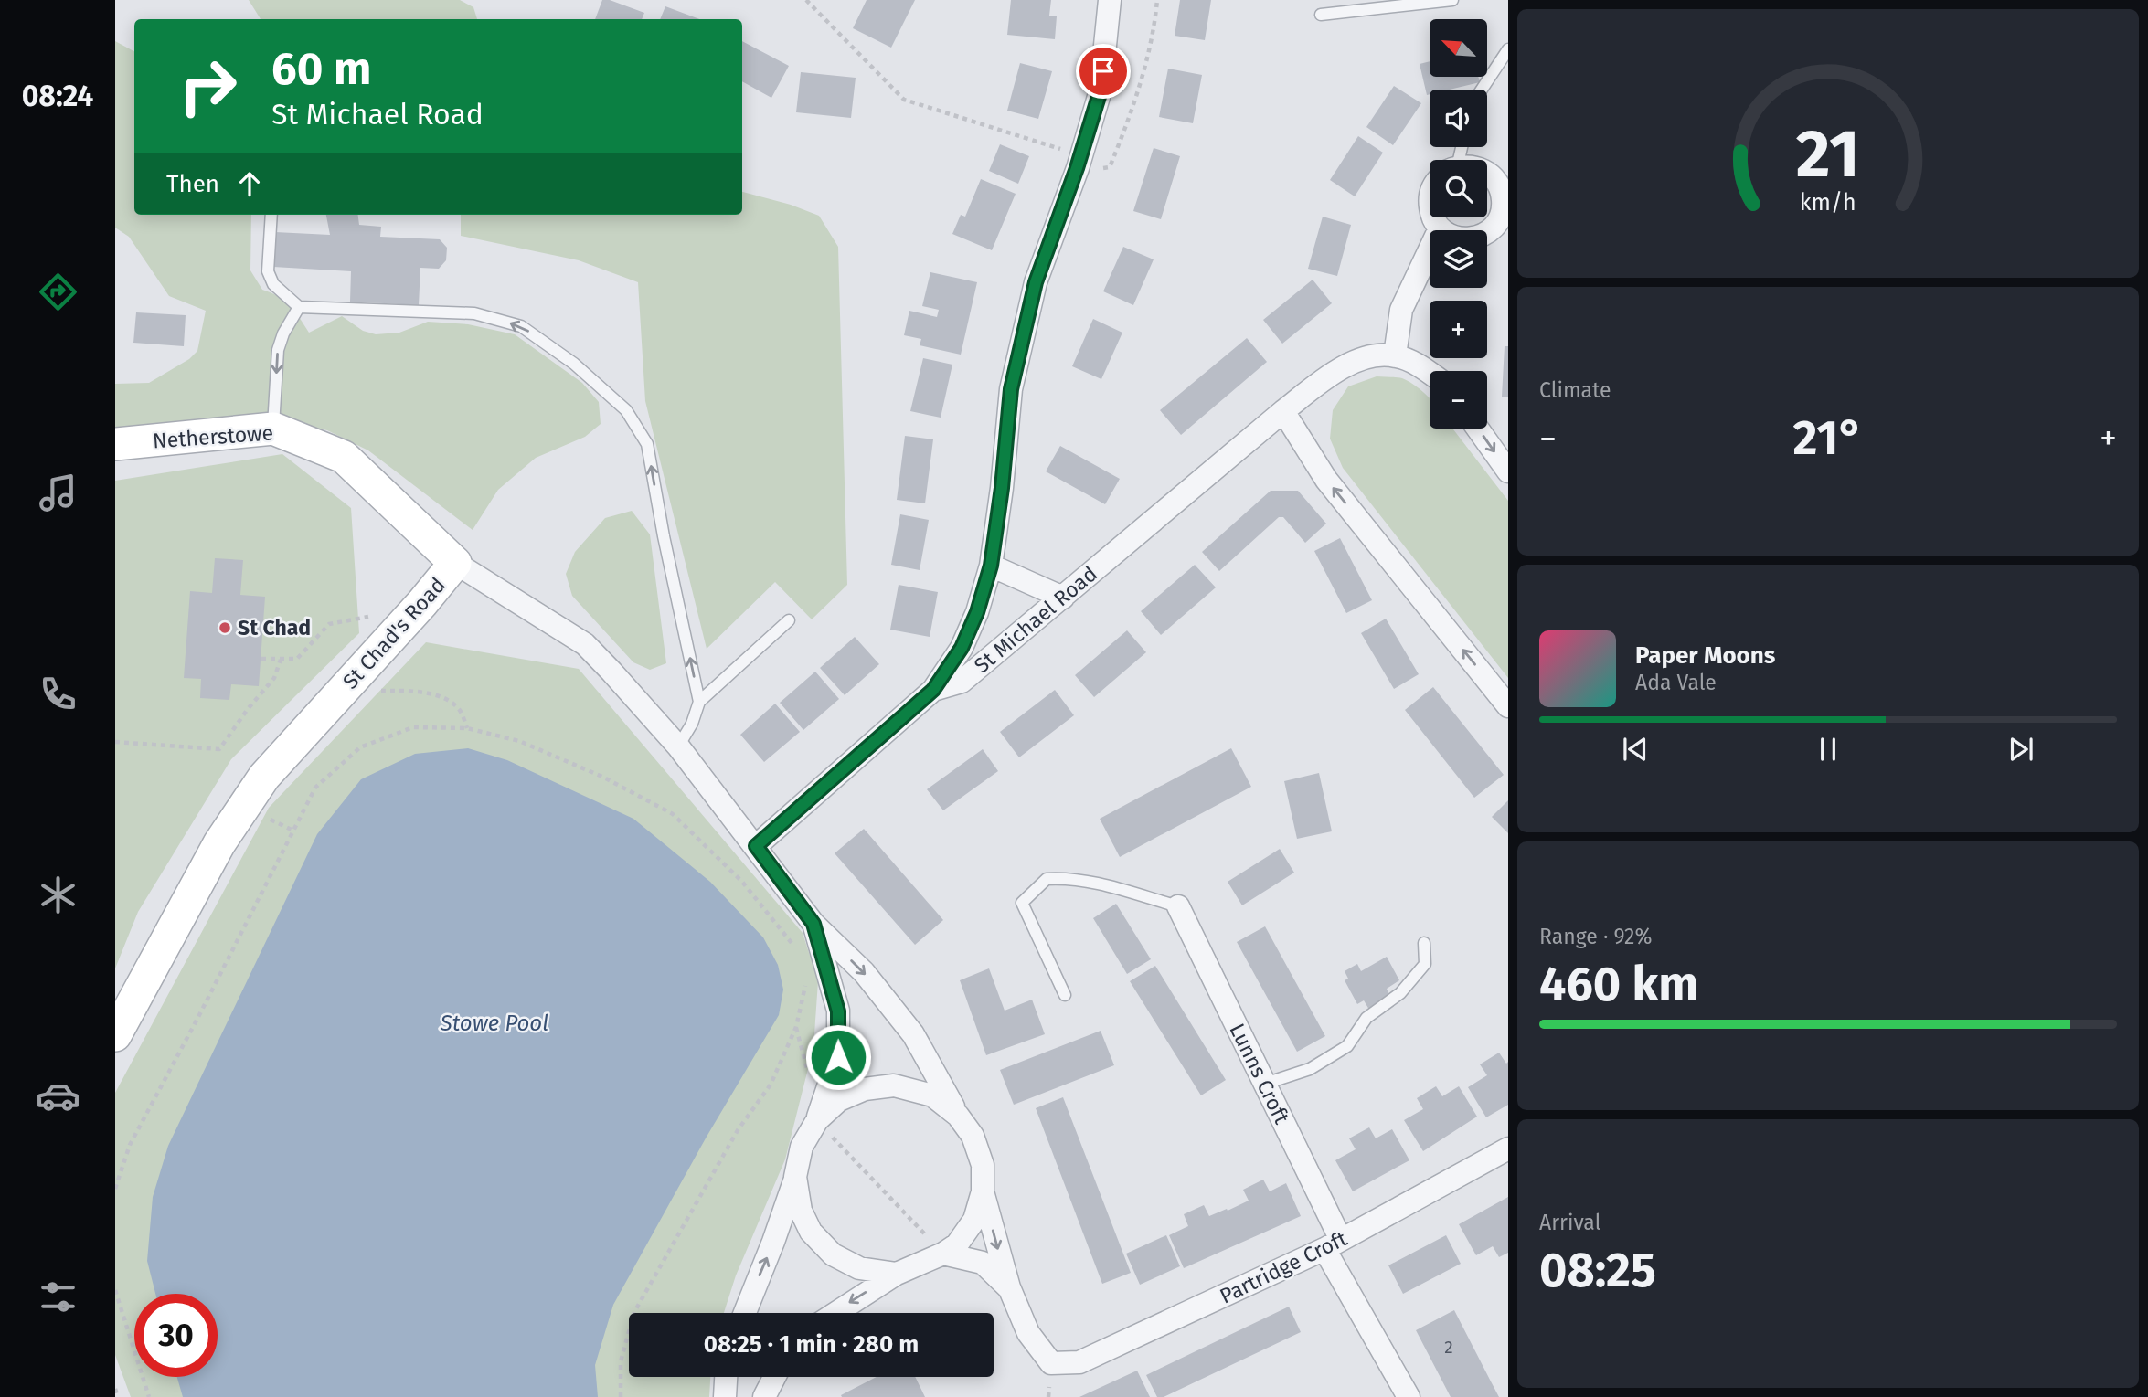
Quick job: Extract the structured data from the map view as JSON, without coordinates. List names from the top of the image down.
{
  "streets": {
    "street": [
      "Netherstowe",
      "St Michael Road",
      "St Chad's Road",
      "Lunns Croft",
      "Partridge Croft"
    ]
  },
  "crossings": [
    ["Netherstowe", "St Chad's Road"],
    ["St Michael Road", "St Chad's Road"],
    ["Lunns Croft", "Partridge Croft"]
  ],
  "water": ["Stowe Pool"],
  "places": ["St Chad"],
  "house_numbers": ["2"],
  "north": "top left",
  "page": {
    "tabs": "08:24",
    "map_buttons": ["+", "−"],
    "turn": ["60 m", "St Michael Road"],
    "then": "Then",
    "tile": [
      "Climate",
      ["Range · 92%", "460 km"],
      ["Arrival", "08:25"]
    ],
    "heat": ["−", "21°", "+"],
    "song": ["Paper Moons", "Ada Vale"],
    "limit": "30",
    "trip": "08:25 · 1 min · 280 m",
    "gauge": ["21", "km/h"]
  }
}
